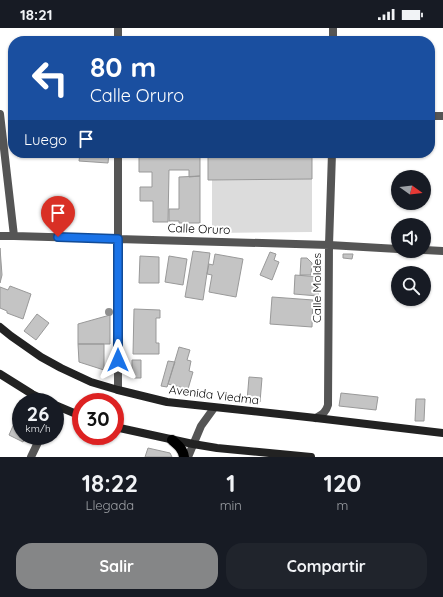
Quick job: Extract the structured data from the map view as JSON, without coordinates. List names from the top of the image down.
{
  "streets": {
    "main road": ["Avenida Viedma"],
    "street": ["Calle Oruro", "Calle Moldes"]
  },
  "crossings": [
    ["Calle Oruro", "Calle Moldes"],
    ["Calle Moldes", "Avenida Viedma"]
  ],
  "north": "right",
  "page": {
    "status": "18:21",
    "turn": ["80 m", "Calle Oruro"],
    "then": "Luego",
    "speed": "26 km/h",
    "limit": "30",
    "eta": [
      "18:22",
      "Llegada",
      "1",
      "min",
      "120",
      "m"
    ],
    "buttons": ["Salir", "Compartir"]
  }
}
